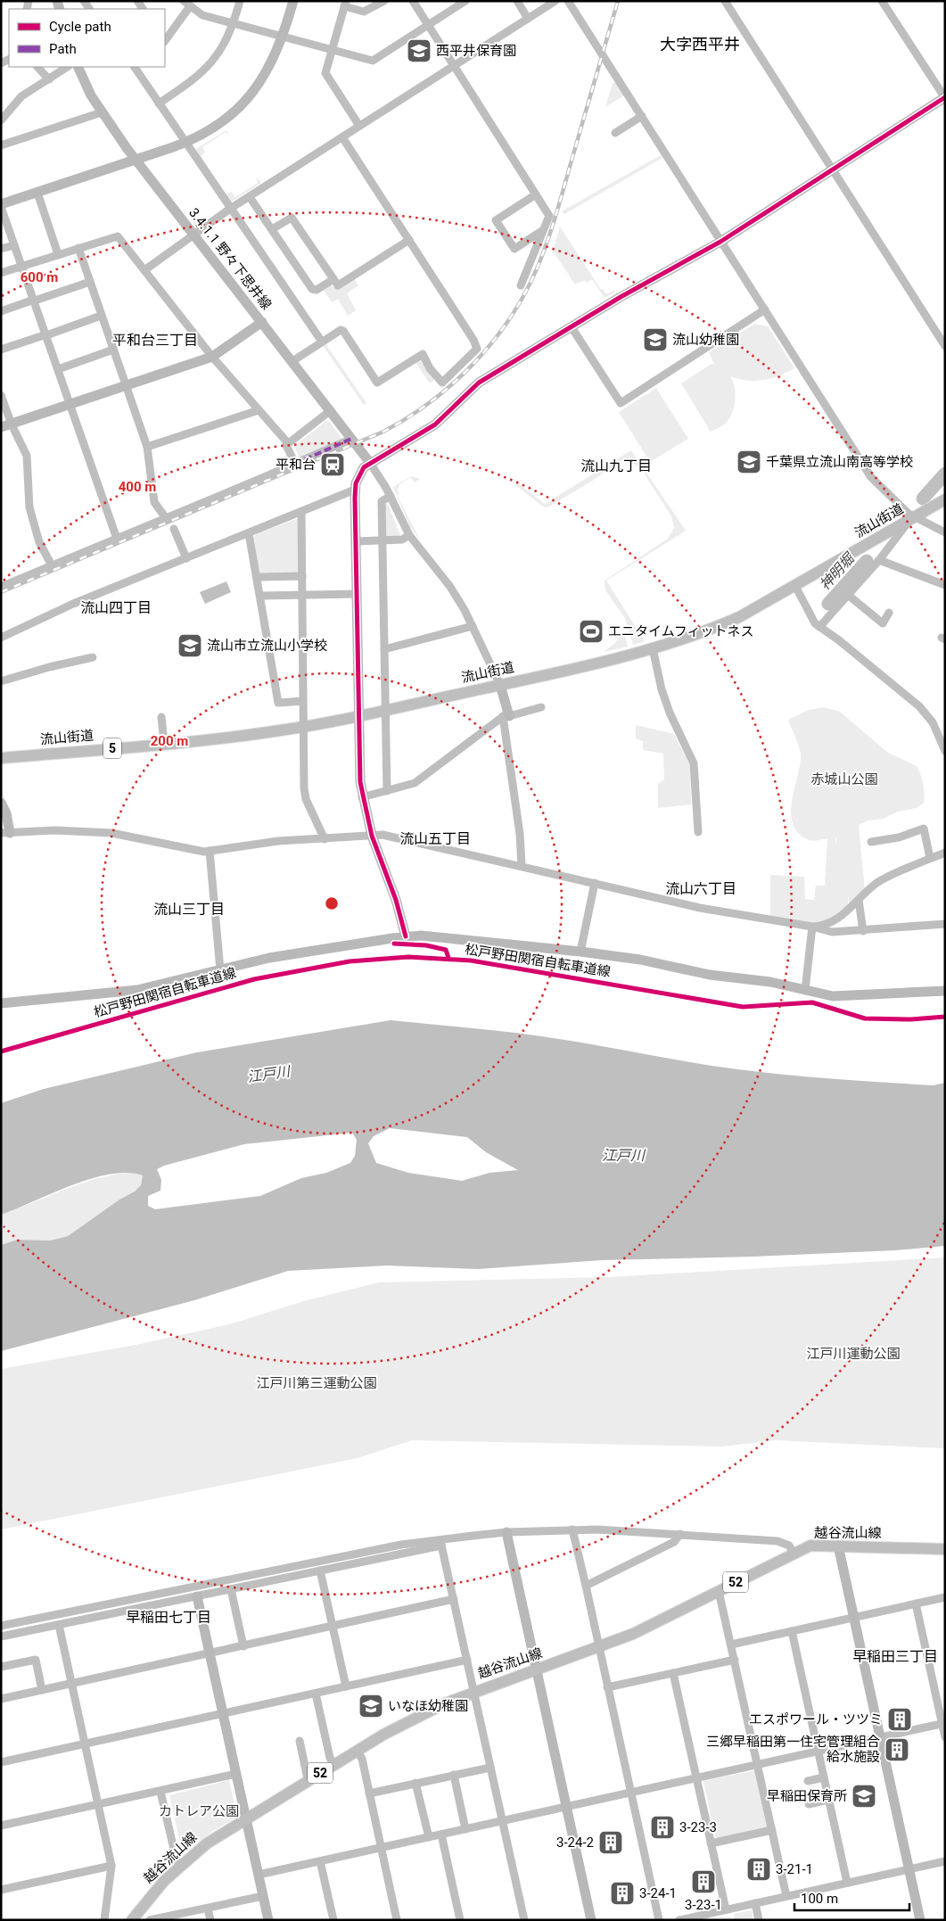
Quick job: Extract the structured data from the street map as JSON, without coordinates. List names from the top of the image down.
{
  "streets": {
    "main road": [
      "流山街道",
      "5",
      "越谷流山線",
      "52"
    ],
    "street": ["3.4.1.1 野々下思井線"],
    "cycle path": ["松戸野田関宿自転車道線"]
  },
  "districts": [
    "大字西平井",
    "平和台三丁目",
    "流山九丁目",
    "流山四丁目",
    "流山五丁目",
    "流山六丁目",
    "流山三丁目",
    "早稲田七丁目",
    "早稲田三丁目"
  ],
  "water": ["神明堀", "江戸川"],
  "parks": [
    "赤城山公園",
    "江戸川運動公園",
    "江戸川第三運動公園",
    "カトレア公園"
  ],
  "places": {
    "school or university": [
      "西平井保育園",
      "流山幼稚園",
      "千葉県立流山南高等学校",
      "流山市立流山小学校",
      "いなほ幼稚園",
      "早稲田保育所"
    ],
    "station": ["平和台"],
    "sports": ["エニタイムフィットネス"],
    "building": [
      "エスポワール・ツツミ",
      "三郷早稲田第一住宅管理組合 給水施設",
      "3-23-3",
      "3-24-2",
      "3-21-1",
      "3-23-1",
      "3-24-1"
    ]
  },
  "legend": ["Cycle path", "Path"],
  "scale_bar": "100 m",
  "rings": ["600 m", "400 m", "200 m"]
}
